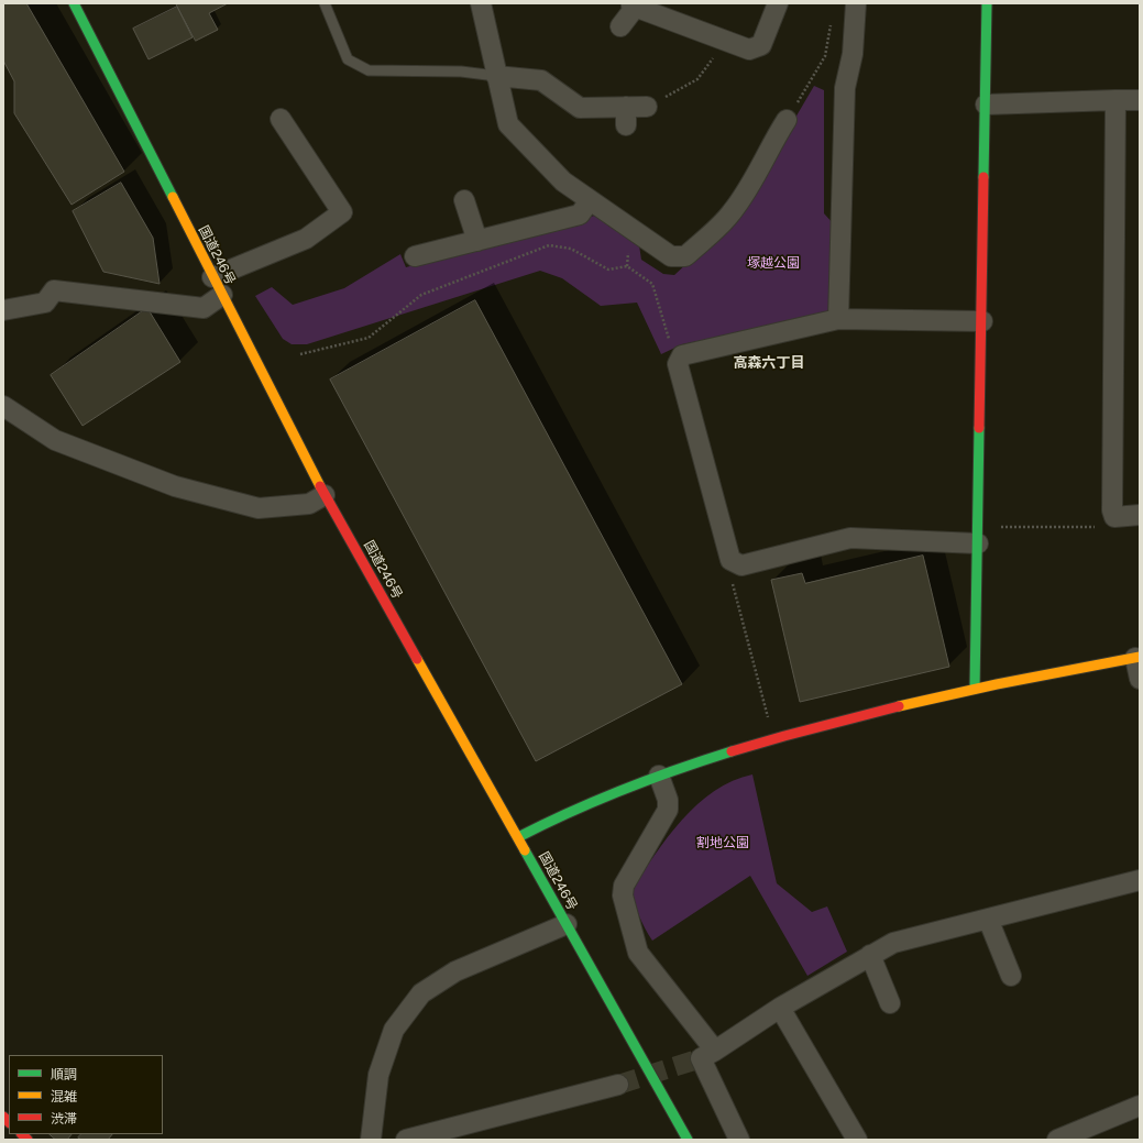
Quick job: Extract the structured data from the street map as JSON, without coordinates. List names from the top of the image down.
{
  "streets": {
    "main road": ["国道246号"]
  },
  "districts": ["高森六丁目"],
  "parks": ["塚越公園", "割地公園"],
  "legend": ["順調", "混雑", "渋滞"]
}
